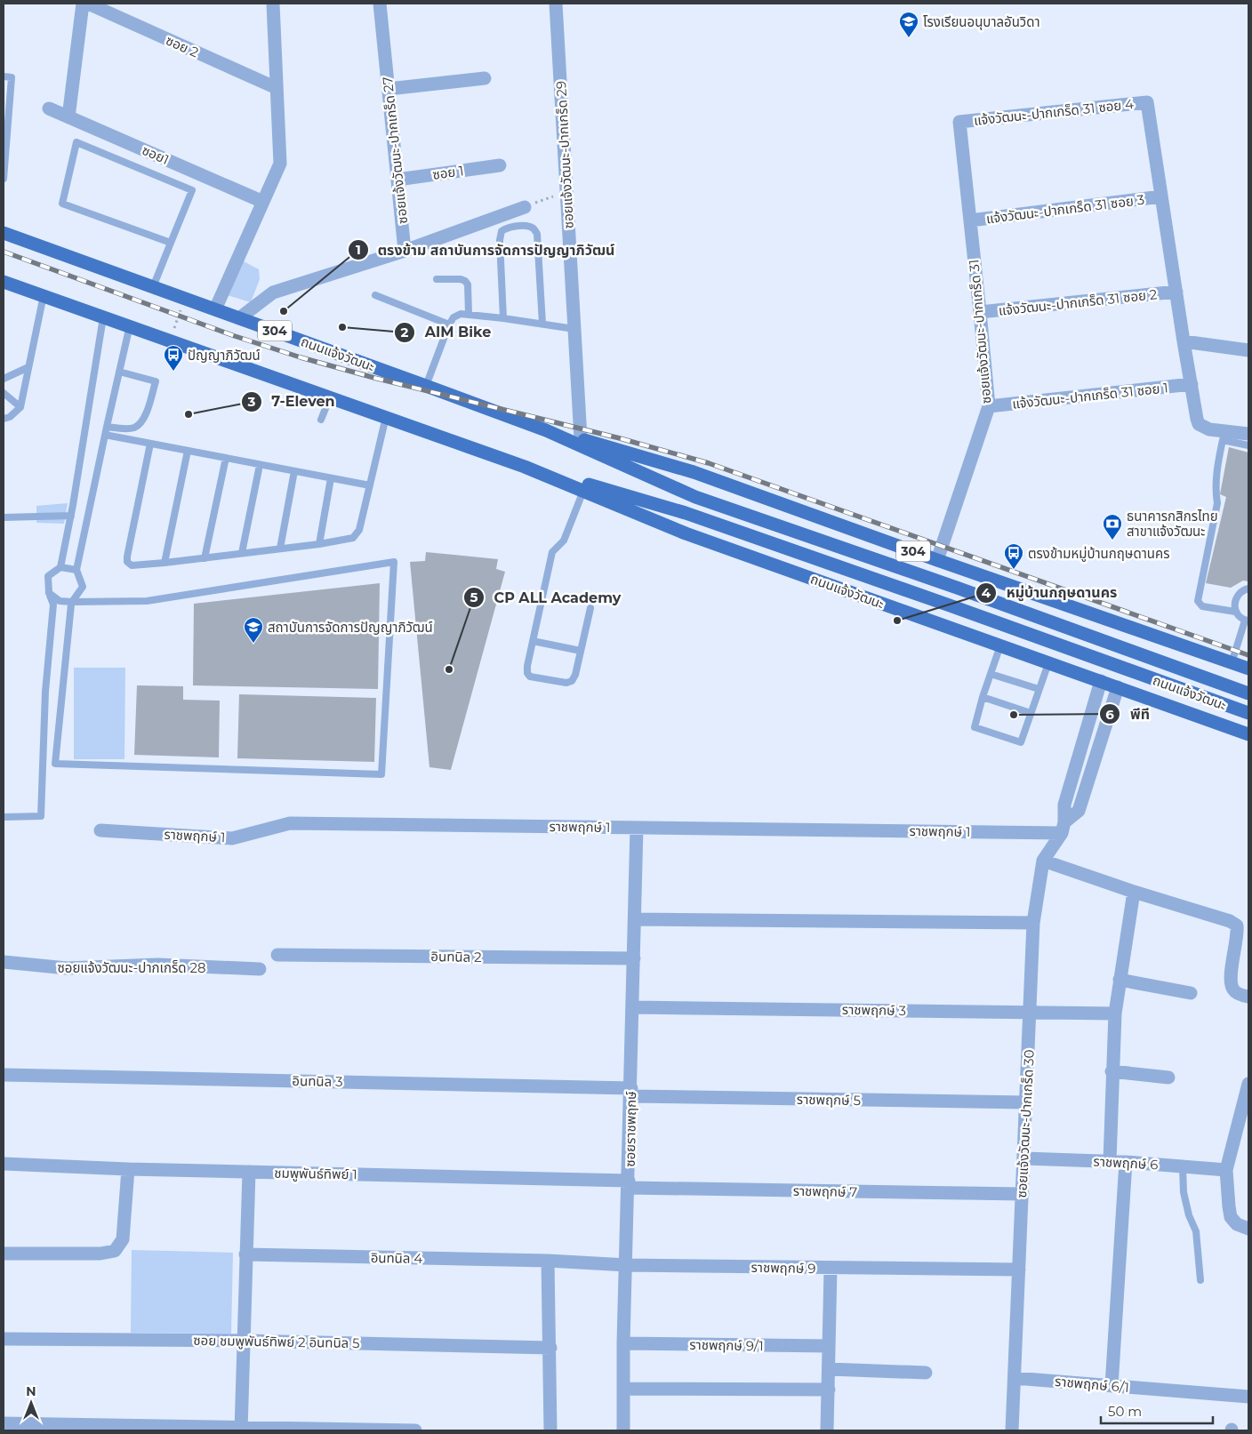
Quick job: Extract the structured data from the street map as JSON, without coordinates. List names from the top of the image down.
{
  "streets": {
    "main road": ["304", "ถนนแจ้งวัฒนะ"],
    "street": [
      "ซอย 2",
      "แจ้งวัฒนะ-ปากเกร็ด 31 ซอย 4",
      "ซอยแจ้งวัฒนะ-ปากเกร็ด 27",
      "ซอย1",
      "ซอยแจ้งวัฒนะ-ปากเกร็ด 29",
      "ซอย 1",
      "แจ้งวัฒนะ-ปากเกร็ด 31 ซอย 3",
      "แจ้งวัฒนะ-ปากเกร็ด 31 ซอย 2",
      "ซอยแจ้งวัฒนะ-ปากเกร็ด 31",
      "แจ้งวัฒนะ-ปากเกร็ด 31 ซอย 1",
      "ราชพฤกษ์ 1",
      "อินทนิล 2",
      "ซอยแจ้งวัฒนะ-ปากเกร็ด 28",
      "ราชพฤกษ์ 3",
      "อินทนิล 3",
      "ราชพฤกษ์ 5",
      "ซอยแจ้งวัฒนะ-ปากเกร็ด 30",
      "ซอยราชพฤกษ์",
      "ราชพฤกษ์ 6",
      "ชมพูพันธ์ทิพย์ 1",
      "ราชพฤกษ์ 7",
      "อินทนิล 4",
      "ราชพฤกษ์ 9",
      "ซอย ชมพูพันธ์ทิพย์ 2 อินทนิล 5",
      "ราชพฤกษ์ 9/1",
      "ราชพฤกษ์ 6/1"
    ]
  },
  "crossings": [
    ["แจ้งวัฒนะ-ปากเกร็ด 31 ซอย 4", "แจ้งวัฒนะ-ปากเกร็ด 31 ซอย 3"],
    ["แจ้งวัฒนะ-ปากเกร็ด 31 ซอย 4", "ซอยแจ้งวัฒนะ-ปากเกร็ด 31"],
    ["ซอยแจ้งวัฒนะ-ปากเกร็ด 27", "ซอย 1"],
    ["ซอยแจ้งวัฒนะ-ปากเกร็ด 29", "ถนนแจ้งวัฒนะ"],
    ["แจ้งวัฒนะ-ปากเกร็ด 31 ซอย 3", "ซอยแจ้งวัฒนะ-ปากเกร็ด 31"],
    ["แจ้งวัฒนะ-ปากเกร็ด 31 ซอย 2", "ซอยแจ้งวัฒนะ-ปากเกร็ด 31"],
    ["ซอยแจ้งวัฒนะ-ปากเกร็ด 31", "ถนนแจ้งวัฒนะ"],
    ["ซอยแจ้งวัฒนะ-ปากเกร็ด 31", "แจ้งวัฒนะ-ปากเกร็ด 31 ซอย 1"],
    ["ถนนแจ้งวัฒนะ", "ซอยแจ้งวัฒนะ-ปากเกร็ด 30"],
    ["ราชพฤกษ์ 1", "ซอยแจ้งวัฒนะ-ปากเกร็ด 30"],
    ["ราชพฤกษ์ 1", "ซอยราชพฤกษ์"],
    ["อินทนิล 2", "ซอยราชพฤกษ์"],
    ["ราชพฤกษ์ 3", "ซอยแจ้งวัฒนะ-ปากเกร็ด 30"],
    ["ราชพฤกษ์ 3", "ซอยราชพฤกษ์"],
    ["อินทนิล 3", "ราชพฤกษ์ 5"],
    ["อินทนิล 3", "ซอยราชพฤกษ์"],
    ["ราชพฤกษ์ 5", "ซอยแจ้งวัฒนะ-ปากเกร็ด 30"],
    ["ราชพฤกษ์ 5", "ซอยราชพฤกษ์"],
    ["ซอยแจ้งวัฒนะ-ปากเกร็ด 30", "ราชพฤกษ์ 6"],
    ["ซอยแจ้งวัฒนะ-ปากเกร็ด 30", "ราชพฤกษ์ 7"],
    ["ซอยแจ้งวัฒนะ-ปากเกร็ด 30", "ราชพฤกษ์ 9"],
    ["ซอยแจ้งวัฒนะ-ปากเกร็ด 30", "ราชพฤกษ์ 6/1"],
    ["ซอยราชพฤกษ์", "ชมพูพันธ์ทิพย์ 1"],
    ["ซอยราชพฤกษ์", "ราชพฤกษ์ 7"],
    ["ซอยราชพฤกษ์", "ราชพฤกษ์ 9"],
    ["ซอยราชพฤกษ์", "ราชพฤกษ์ 9/1"],
    ["ชมพูพันธ์ทิพย์ 1", "ราชพฤกษ์ 7"],
    ["อินทนิล 4", "ราชพฤกษ์ 9"]
  ],
  "places": {
    "school or university": ["โรงเรียนอนุบาลอันวิดา", "สถาบันการจัดการปัญญาภิวัฒน์"],
    "other": [
      "ตรงข้าม สถาบันการจัดการปัญญาภิวัฒน์",
      "AIM Bike",
      "7-Eleven",
      "หมู่บ้านกฤษดานคร",
      "CP ALL Academy",
      "พีที"
    ],
    "bus stop": ["ปัญญาภิวัฒน์", "ตรงข้ามหมู่บ้านกฤษดานคร"],
    "bank": ["ธนาคารกสิกรไทย สาขาแจ้งวัฒนะ"]
  },
  "scale_bar": "50 m",
  "north": "top"
}
